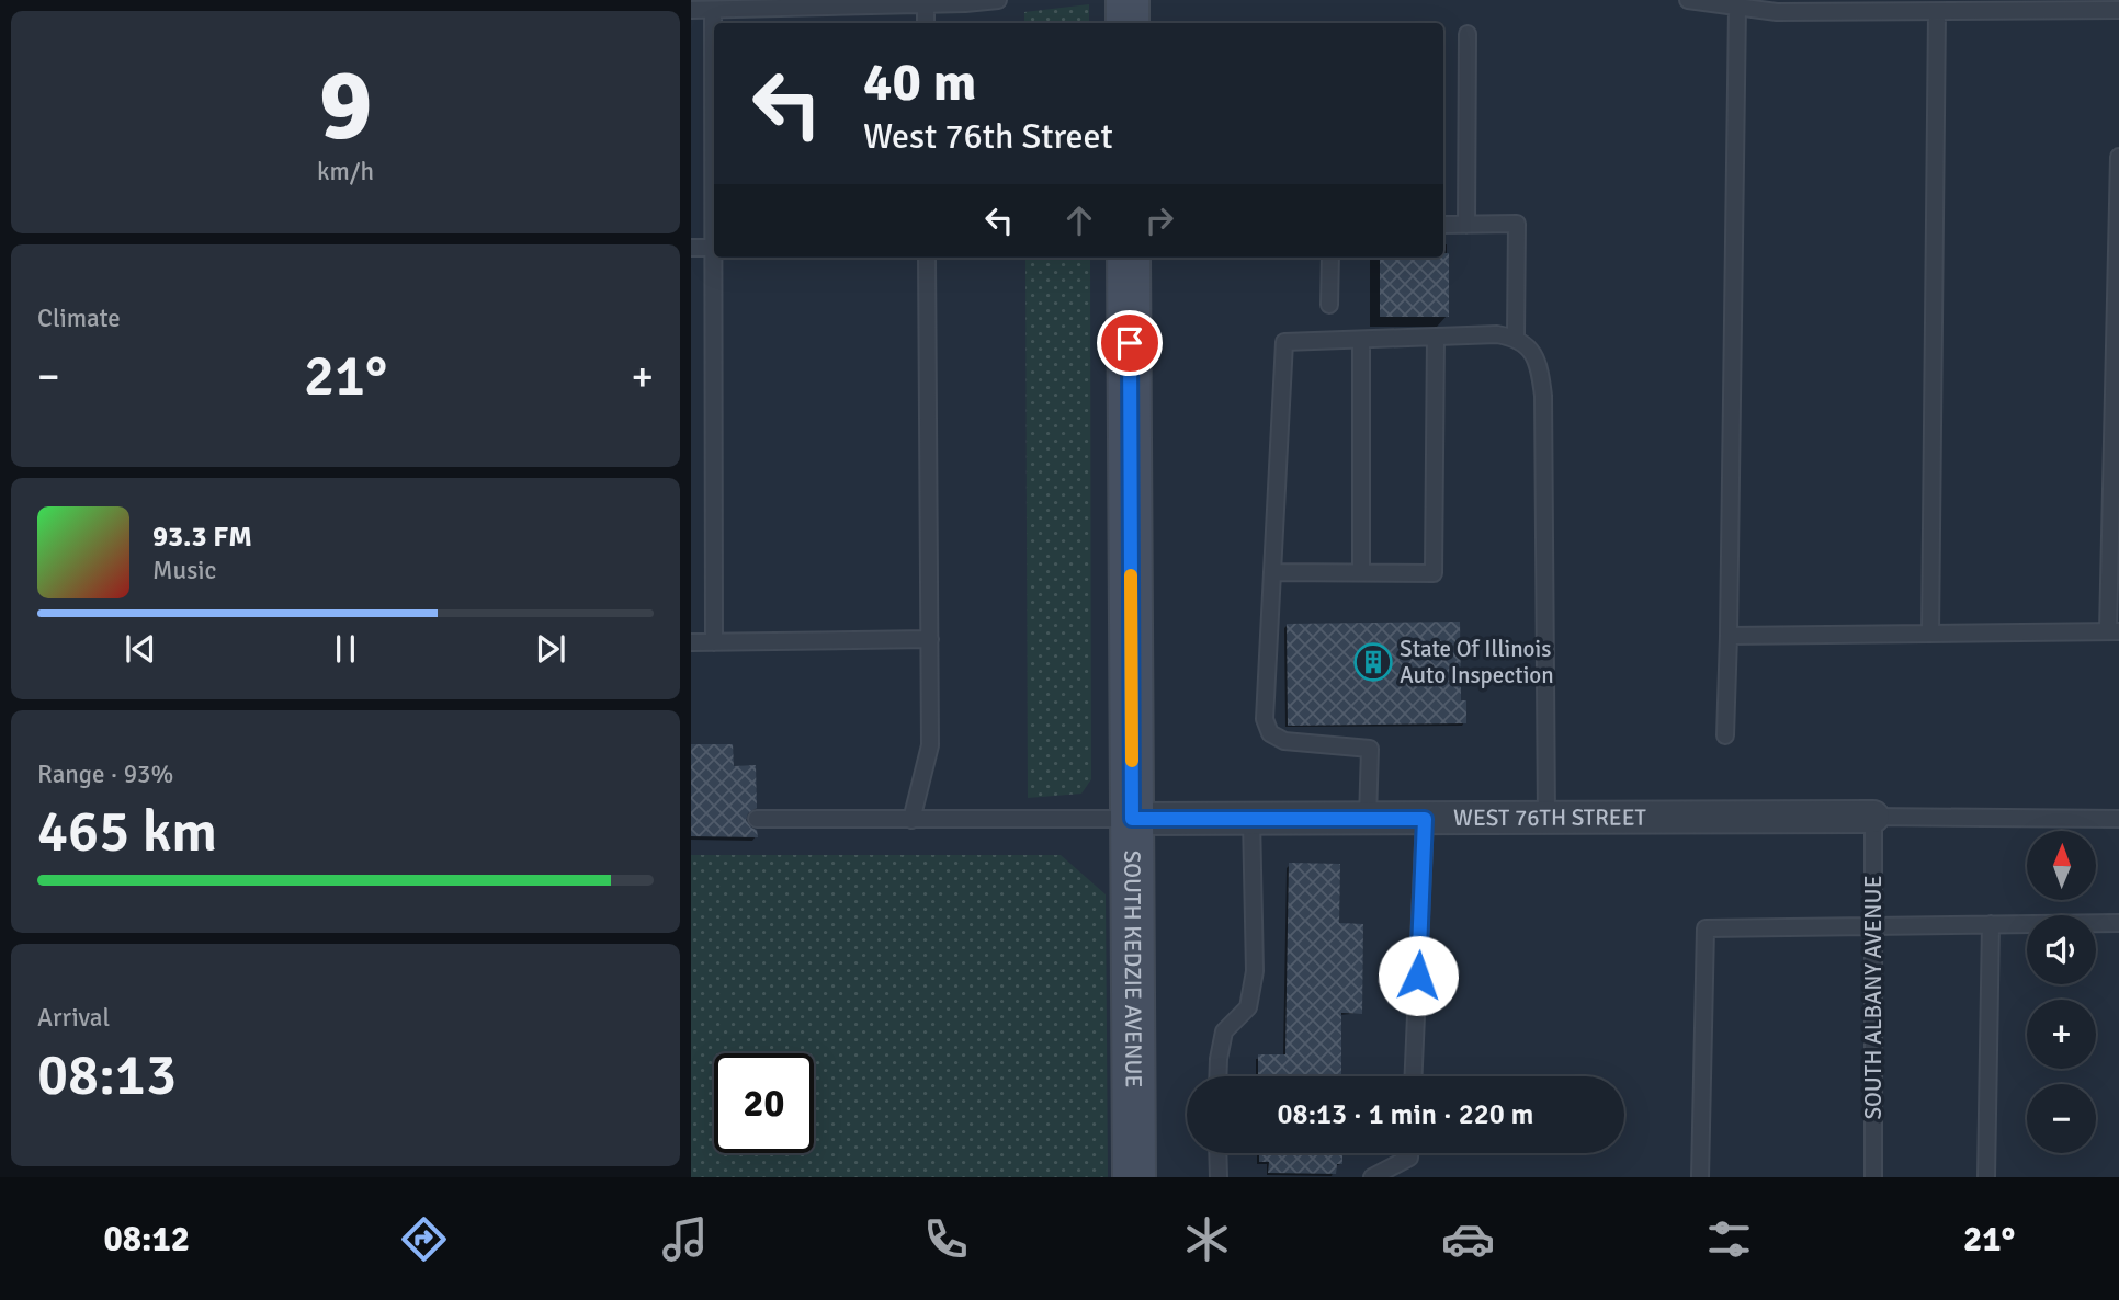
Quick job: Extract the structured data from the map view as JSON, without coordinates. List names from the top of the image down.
{
  "streets": {
    "main road": ["SOUTH KEDZIE AVENUE"],
    "street": ["WEST 76TH STREET"],
    "lane": ["SOUTH ALBANY AVENUE"]
  },
  "crossings": [
    ["WEST 76TH STREET", "SOUTH KEDZIE AVENUE"],
    ["WEST 76TH STREET", "SOUTH ALBANY AVENUE"]
  ],
  "places": {
    "building": ["State Of Illinois Auto Inspection"]
  },
  "north": "top",
  "page": {
    "tile": [
      ["9", "km/h"],
      "Climate",
      ["Range · 93%", "465 km"],
      ["Arrival", "08:13"]
    ],
    "turn": ["40 m", "West 76th Street"],
    "heat": ["−", "21°", "+"],
    "song": ["93.3 FM", "Music"],
    "map_buttons": ["+", "−"],
    "limit": "20",
    "trip": "08:13 · 1 min · 220 m",
    "tabs": ["08:12", "21°"]
  }
}
